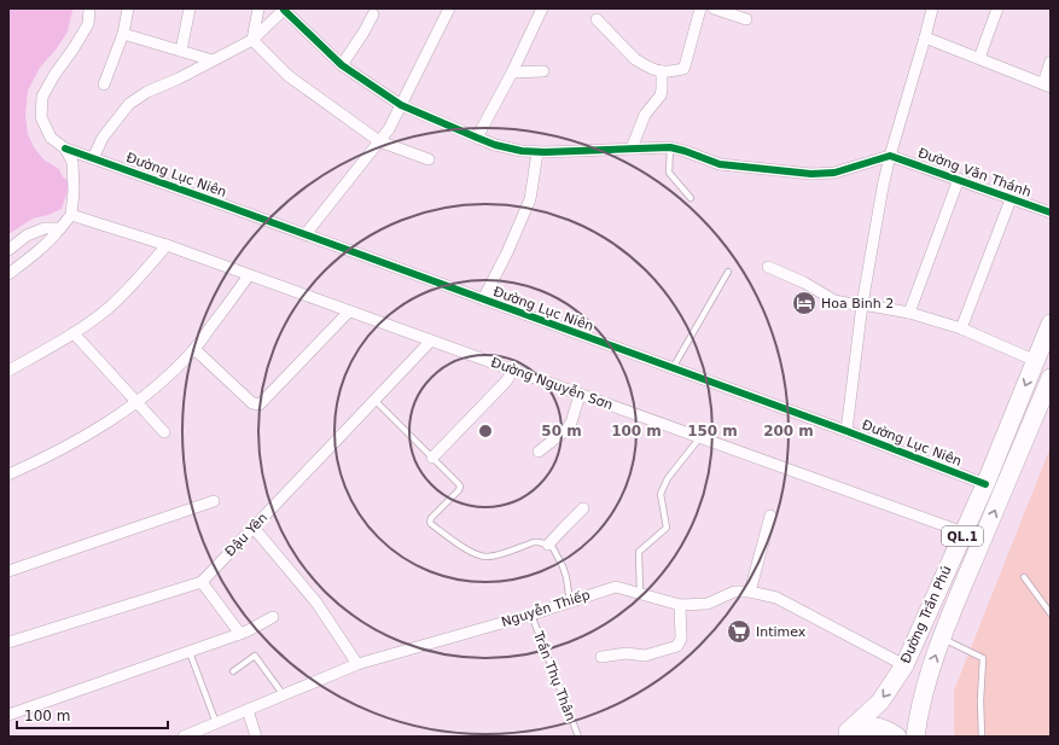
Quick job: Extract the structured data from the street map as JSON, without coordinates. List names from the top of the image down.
{
  "streets": {
    "main road": ["QL.1", "Đường Trần Phú"],
    "street": [
      "Đường Văn Thánh",
      "Đường Lục Niên",
      "Đường Nguyễn Sơn",
      "Đậu Yên",
      "Nguyễn Thiếp"
    ],
    "lane": ["Trần Thụ Thân"]
  },
  "crossings": [
    ["Đường Lục Niên", "Đường Trần Phú"],
    ["Đường Nguyễn Sơn", "Đậu Yên"],
    ["Đường Nguyễn Sơn", "Đường Trần Phú"],
    ["QL.1", "Đường Trần Phú"],
    ["Nguyễn Thiếp", "Đường Trần Phú"],
    ["Nguyễn Thiếp", "Trần Thụ Thân"]
  ],
  "places": {
    "hotel": ["Hoa Binh 2"],
    "supermarket": ["Intimex"]
  },
  "scale_bar": "100 m",
  "rings": [
    "50 m",
    "100 m",
    "150 m",
    "200 m"
  ]
}
